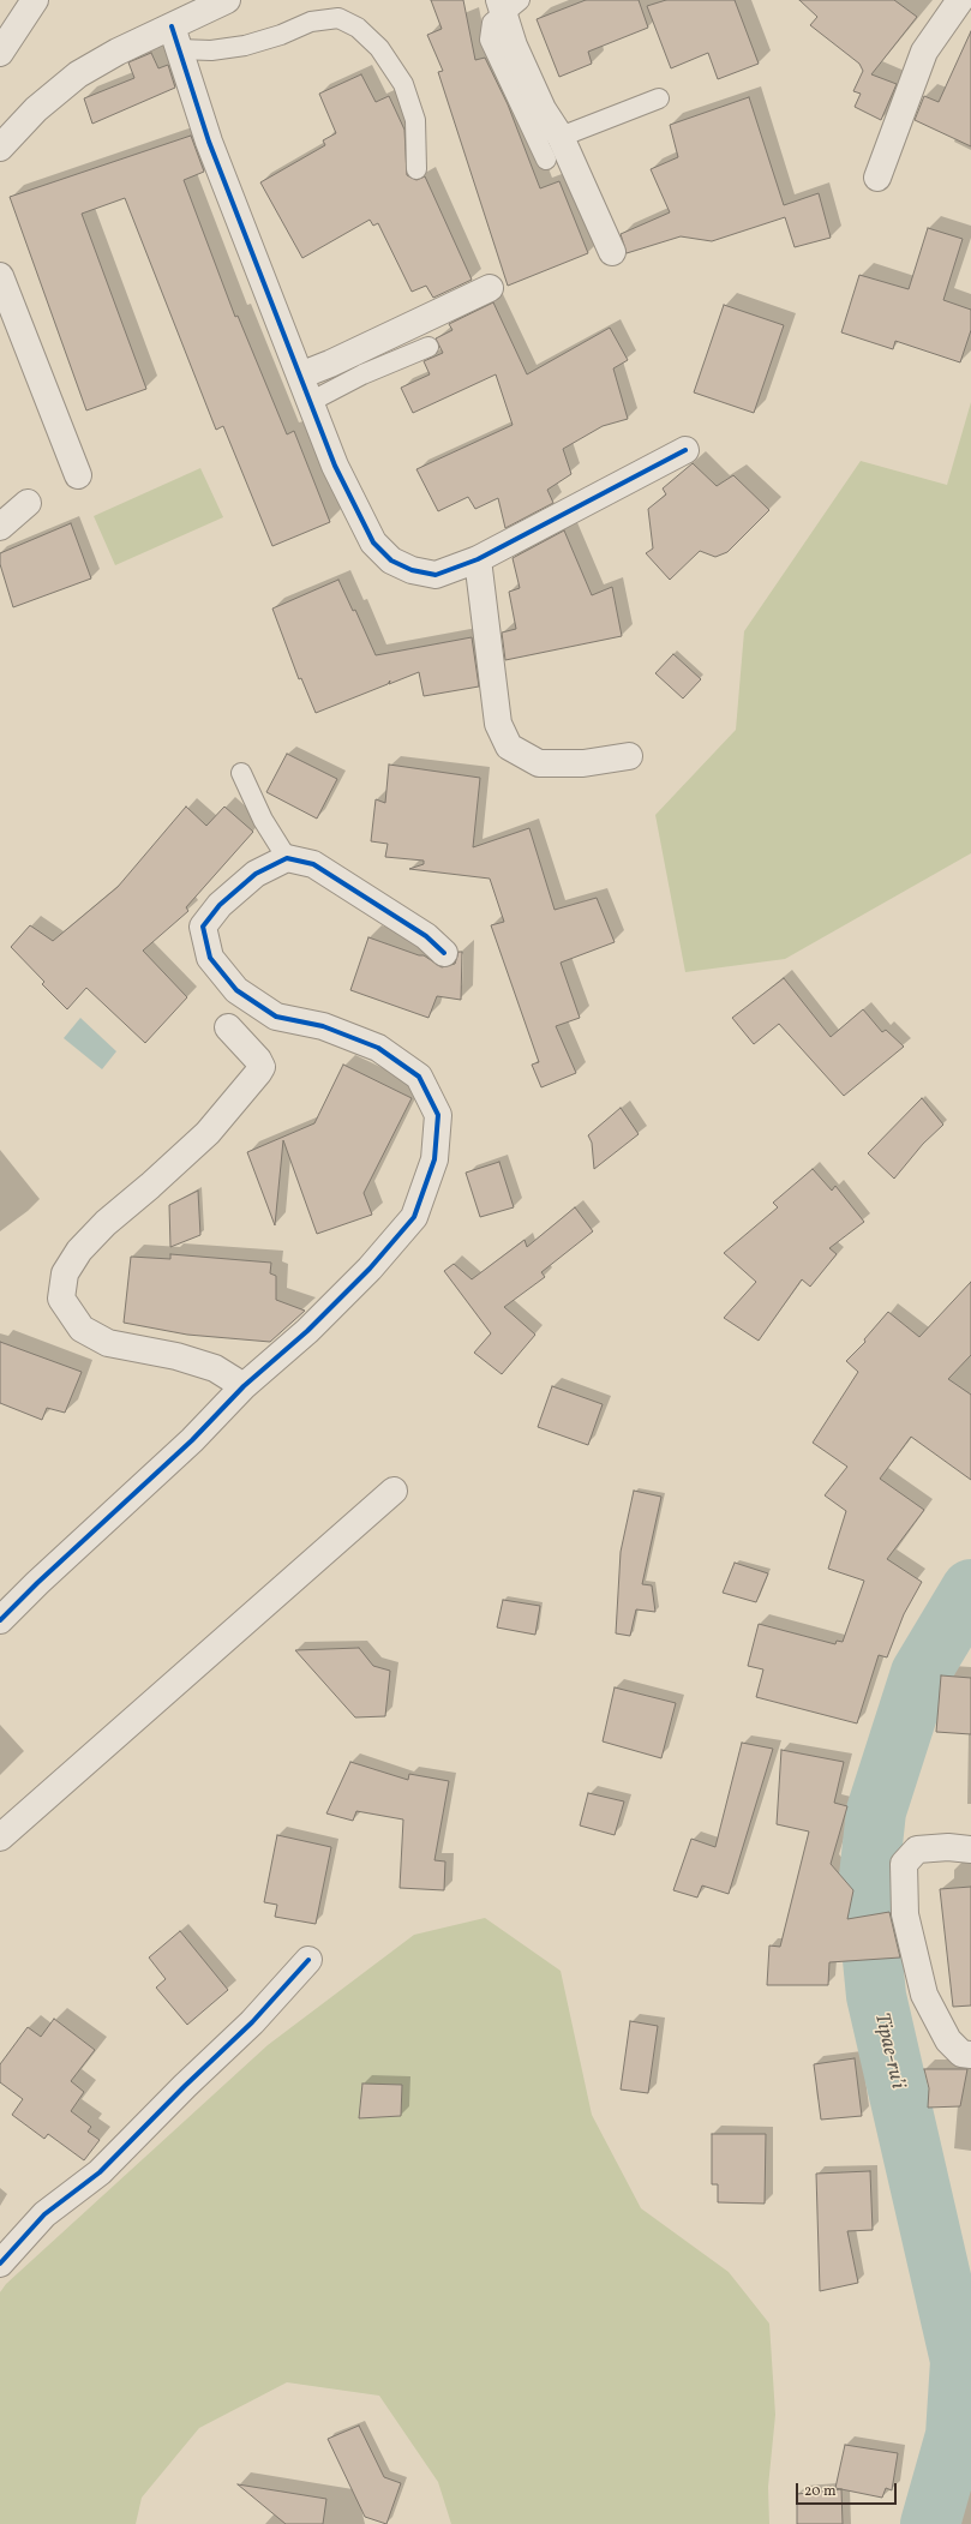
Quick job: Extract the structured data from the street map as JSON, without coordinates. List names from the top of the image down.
{
  "water": ["Tipae-ru’i"],
  "scale_bar": "20 m"
}
